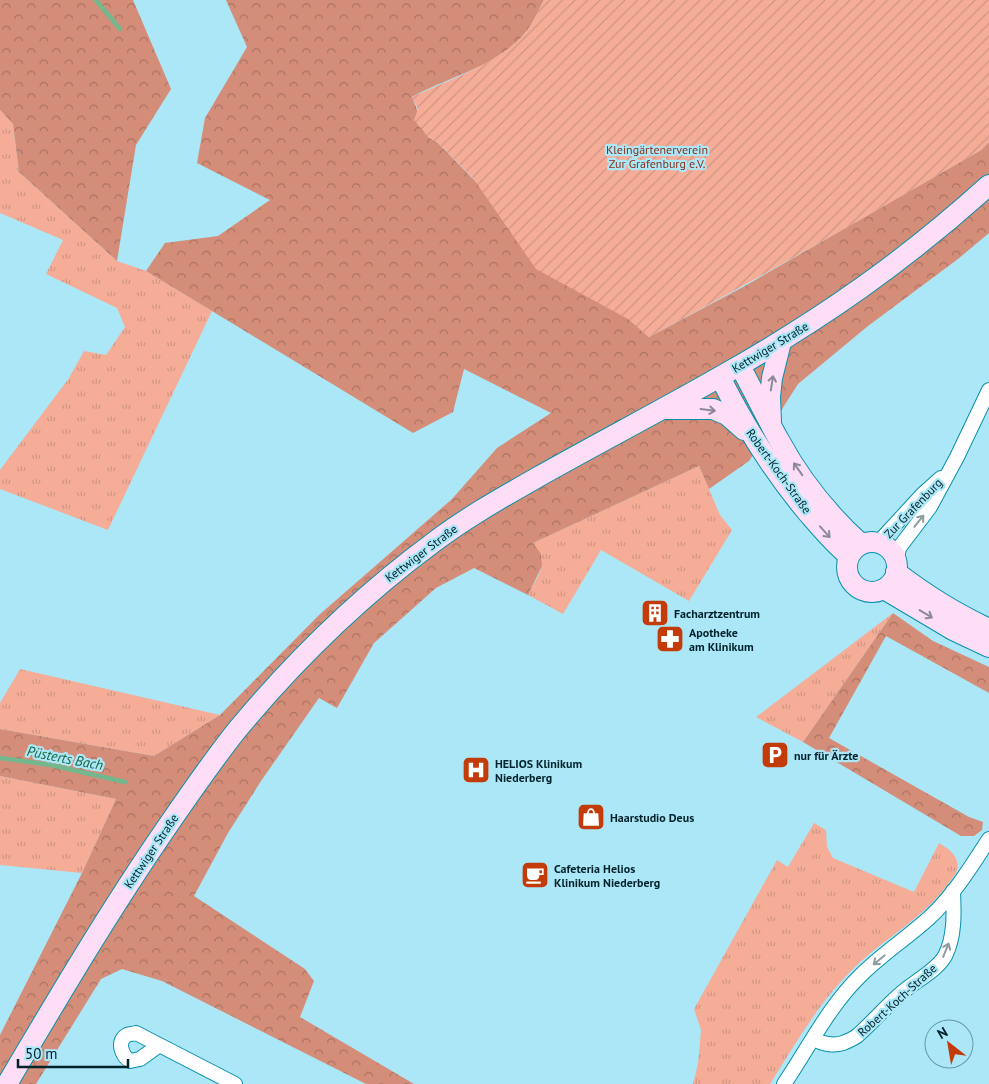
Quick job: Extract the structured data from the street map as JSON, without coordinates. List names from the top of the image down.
{
  "streets": {
    "main road": ["Kettwiger Straße", "Robert-Koch-Straße"],
    "street": ["Zur Grafenburg"]
  },
  "crossings": [
    ["Kettwiger Straße", "Robert-Koch-Straße"],
    ["Robert-Koch-Straße", "Zur Grafenburg"]
  ],
  "water": ["Püsterts Bach"],
  "parks": ["Kleingärtenerverein Zur Grafenburg e.V."],
  "places": {
    "building": ["Facharztzentrum"],
    "pharmacy": ["Apotheke am Klinikum"],
    "parking": ["nur für Ärzte"],
    "hospital": ["HELIOS Klinikum Niederberg"],
    "shop": ["Haarstudio Deus"],
    "cafe": ["Cafeteria Helios Klinikum Niederberg"]
  },
  "scale_bar": "50 m",
  "north": "top left"
}
